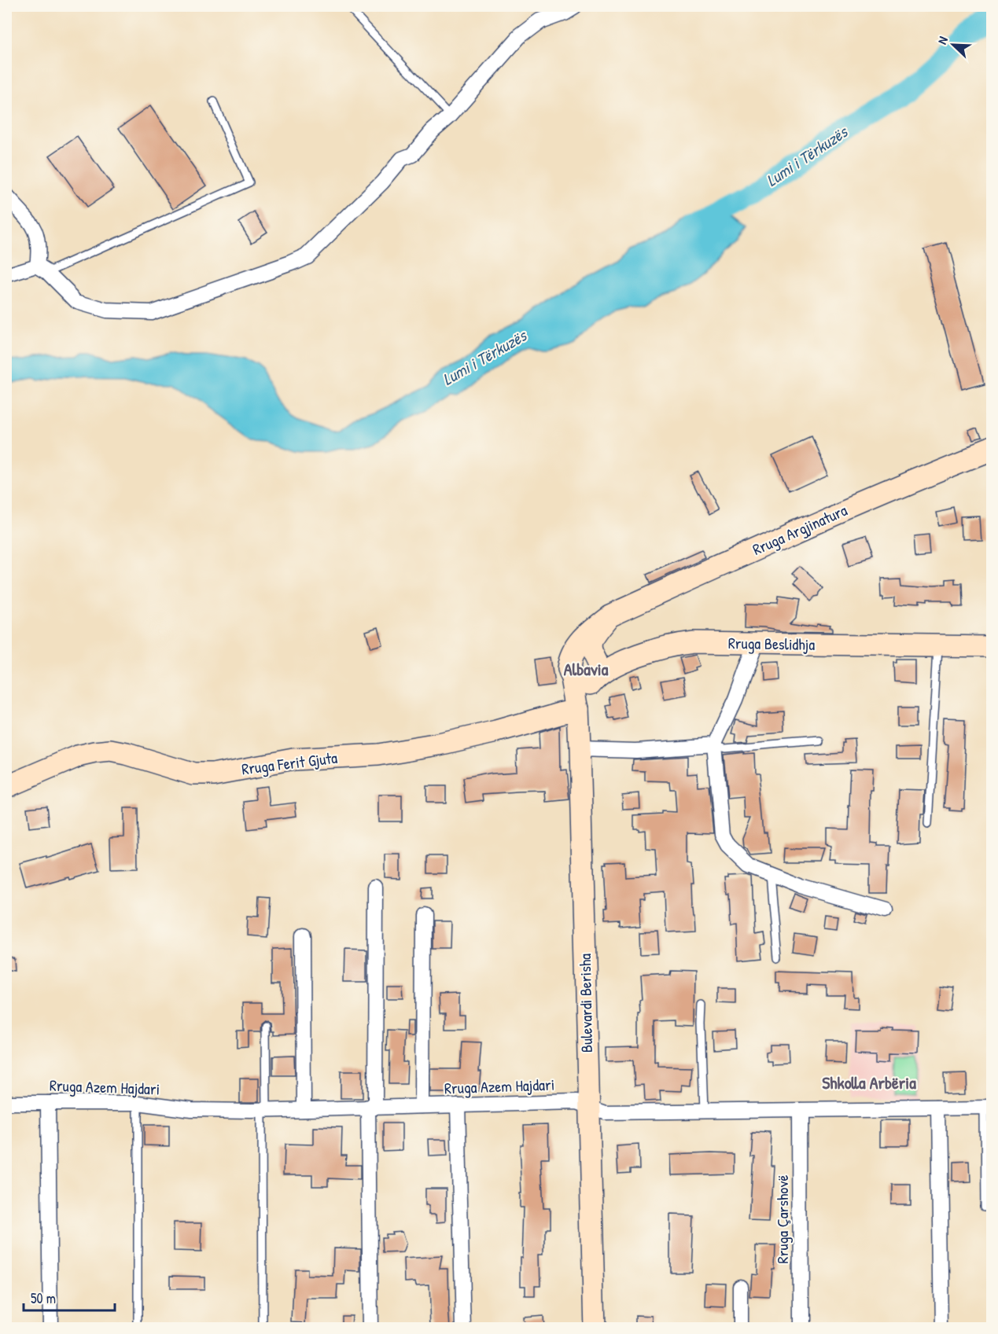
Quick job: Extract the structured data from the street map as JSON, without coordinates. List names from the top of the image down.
{
  "streets": {
    "main road": [
      "Rruga Argjinatura",
      "Rruga Beslidhja",
      "Rruga Ferit Gjuta",
      "Bulevardi Berisha"
    ],
    "street": ["Rruga Azem Hajdari", "Rruga Çarshovë"]
  },
  "crossings": [
    ["Rruga Argjinatura", "Rruga Beslidhja"],
    ["Rruga Argjinatura", "Bulevardi Berisha"],
    ["Rruga Beslidhja", "Rruga Ferit Gjuta"],
    ["Rruga Beslidhja", "Bulevardi Berisha"],
    ["Rruga Ferit Gjuta", "Bulevardi Berisha"],
    ["Bulevardi Berisha", "Rruga Azem Hajdari"],
    ["Rruga Azem Hajdari", "Rruga Çarshovë"]
  ],
  "districts": ["Albavia", "Shkolla Arbëria"],
  "water": ["Lumi i Tërkuzës"],
  "scale_bar": "50 m",
  "north": "top left"
}
